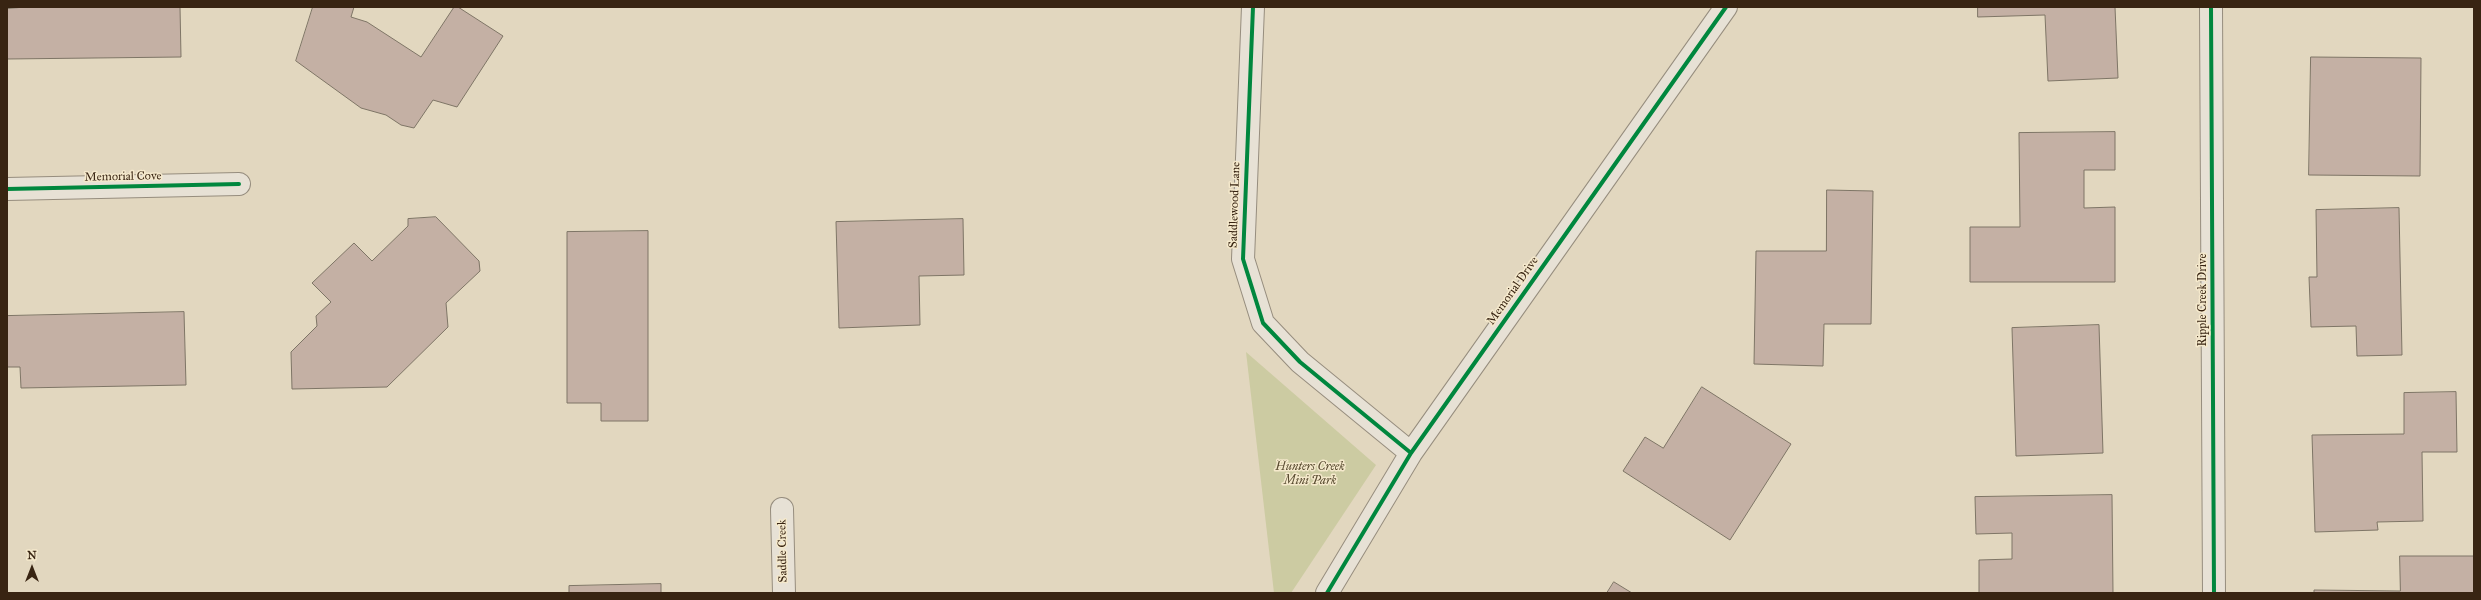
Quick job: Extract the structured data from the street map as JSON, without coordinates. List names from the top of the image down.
{
  "streets": {
    "street": [
      "Memorial Cove",
      "Saddlewood Lane",
      "Memorial Drive",
      "Ripple Creek Drive",
      "Saddle Creek"
    ]
  },
  "crossings": [
    ["Saddlewood Lane", "Memorial Drive"]
  ],
  "parks": ["Hunters Creek Mini Park"],
  "north": "top"
}
